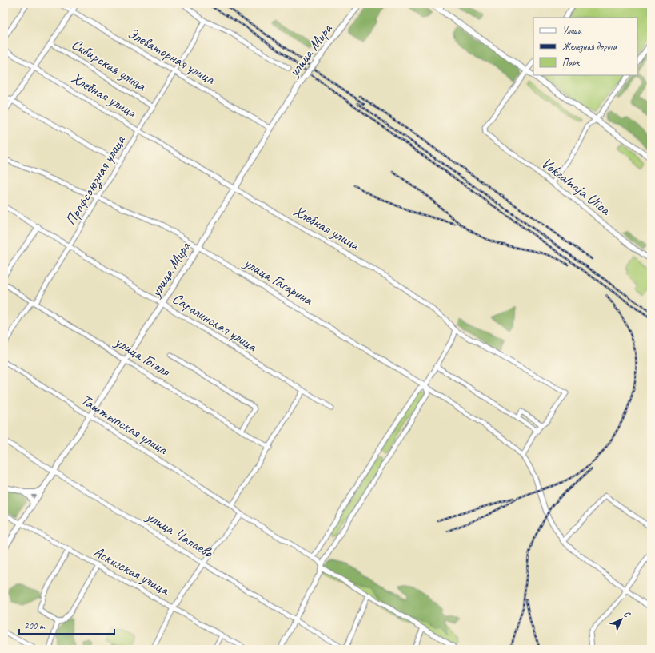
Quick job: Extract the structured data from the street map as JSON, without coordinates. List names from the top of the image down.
{
  "streets": {
    "main road": ["улица Мира"],
    "street": [
      "Элеваторная улица",
      "Сибирская улица",
      "Хлебная улица",
      "Профсоюзная улица",
      "Vokzalnaja Ulica",
      "улица Гагарина",
      "Саралинская улица",
      "улица Гоголя",
      "Таштыпская улица",
      "улица Чапаева",
      "Аскизская улица"
    ]
  },
  "crossings": [
    ["улица Мира", "Элеваторная улица"],
    ["улица Мира", "Хлебная улица"],
    ["улица Мира", "улица Гагарина"],
    ["улица Мира", "Саралинская улица"],
    ["улица Мира", "улица Гоголя"],
    ["улица Мира", "Таштыпская улица"],
    ["улица Мира", "улица Чапаева"],
    ["улица Мира", "Аскизская улица"],
    ["Элеваторная улица", "Профсоюзная улица"],
    ["Сибирская улица", "Профсоюзная улица"],
    ["Хлебная улица", "Профсоюзная улица"],
    ["Хлебная улица", "улица Гагарина"],
    ["Профсоюзная улица", "улица Гагарина"],
    ["Профсоюзная улица", "Саралинская улица"],
    ["Профсоюзная улица", "улица Гоголя"]
  ],
  "legend": ["Улица", "Железная дорога", "Парк"],
  "scale_bar": "200 m",
  "north": "top right"
}
